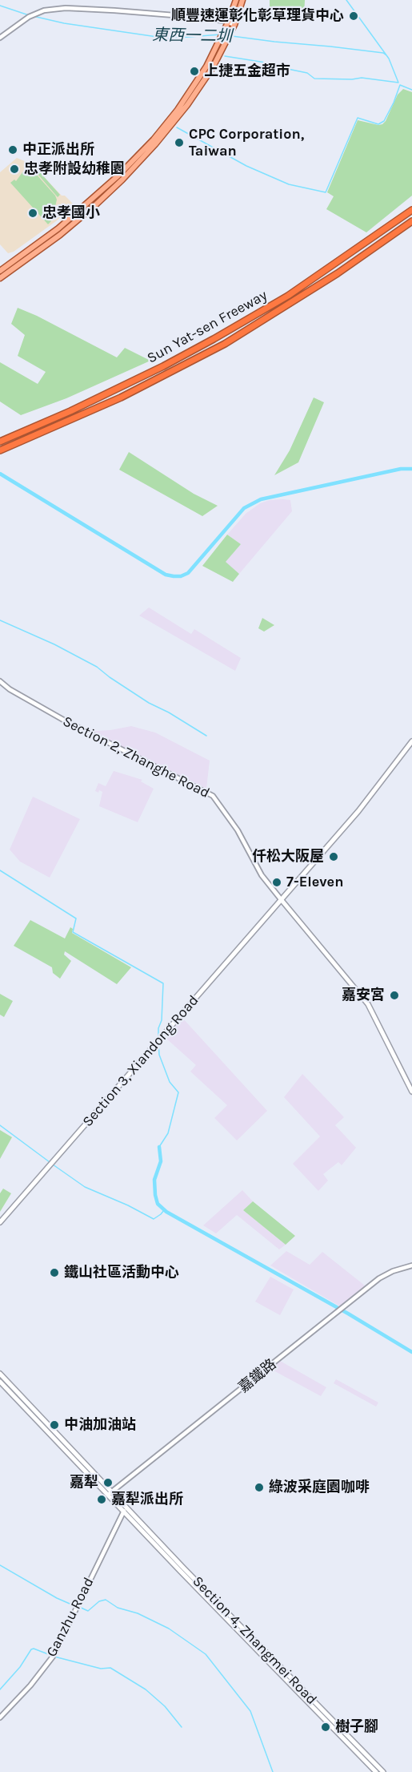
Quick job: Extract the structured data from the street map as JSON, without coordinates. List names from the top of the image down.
{
  "streets": {
    "highway": ["Sun Yat-sen Freeway"],
    "main road": ["Section 2, Zhanghe Road", "Section 3, Xiandong Road", "Section 4, Zhangmei Road"],
    "street": ["嘉鐵路", "Ganzhu Road"]
  },
  "crossings": [
    ["Section 2, Zhanghe Road", "Section 3, Xiandong Road"],
    ["Ganzhu Road", "Section 4, Zhangmei Road"]
  ],
  "water": ["東西一二圳"],
  "places": [
    "順豐速運彰化彰草理貨中心",
    "上捷五金超市",
    "CPC Corporation, Taiwan",
    "中正派出所",
    "忠孝附設幼稚園",
    "忠孝國小",
    "仟松大阪屋",
    "7-Eleven",
    "嘉安宮",
    "鐵山社區活動中心",
    "中油加油站",
    "嘉犁",
    "綠波采庭園咖啡",
    "嘉犁派出所",
    "樹子腳"
  ]
}
